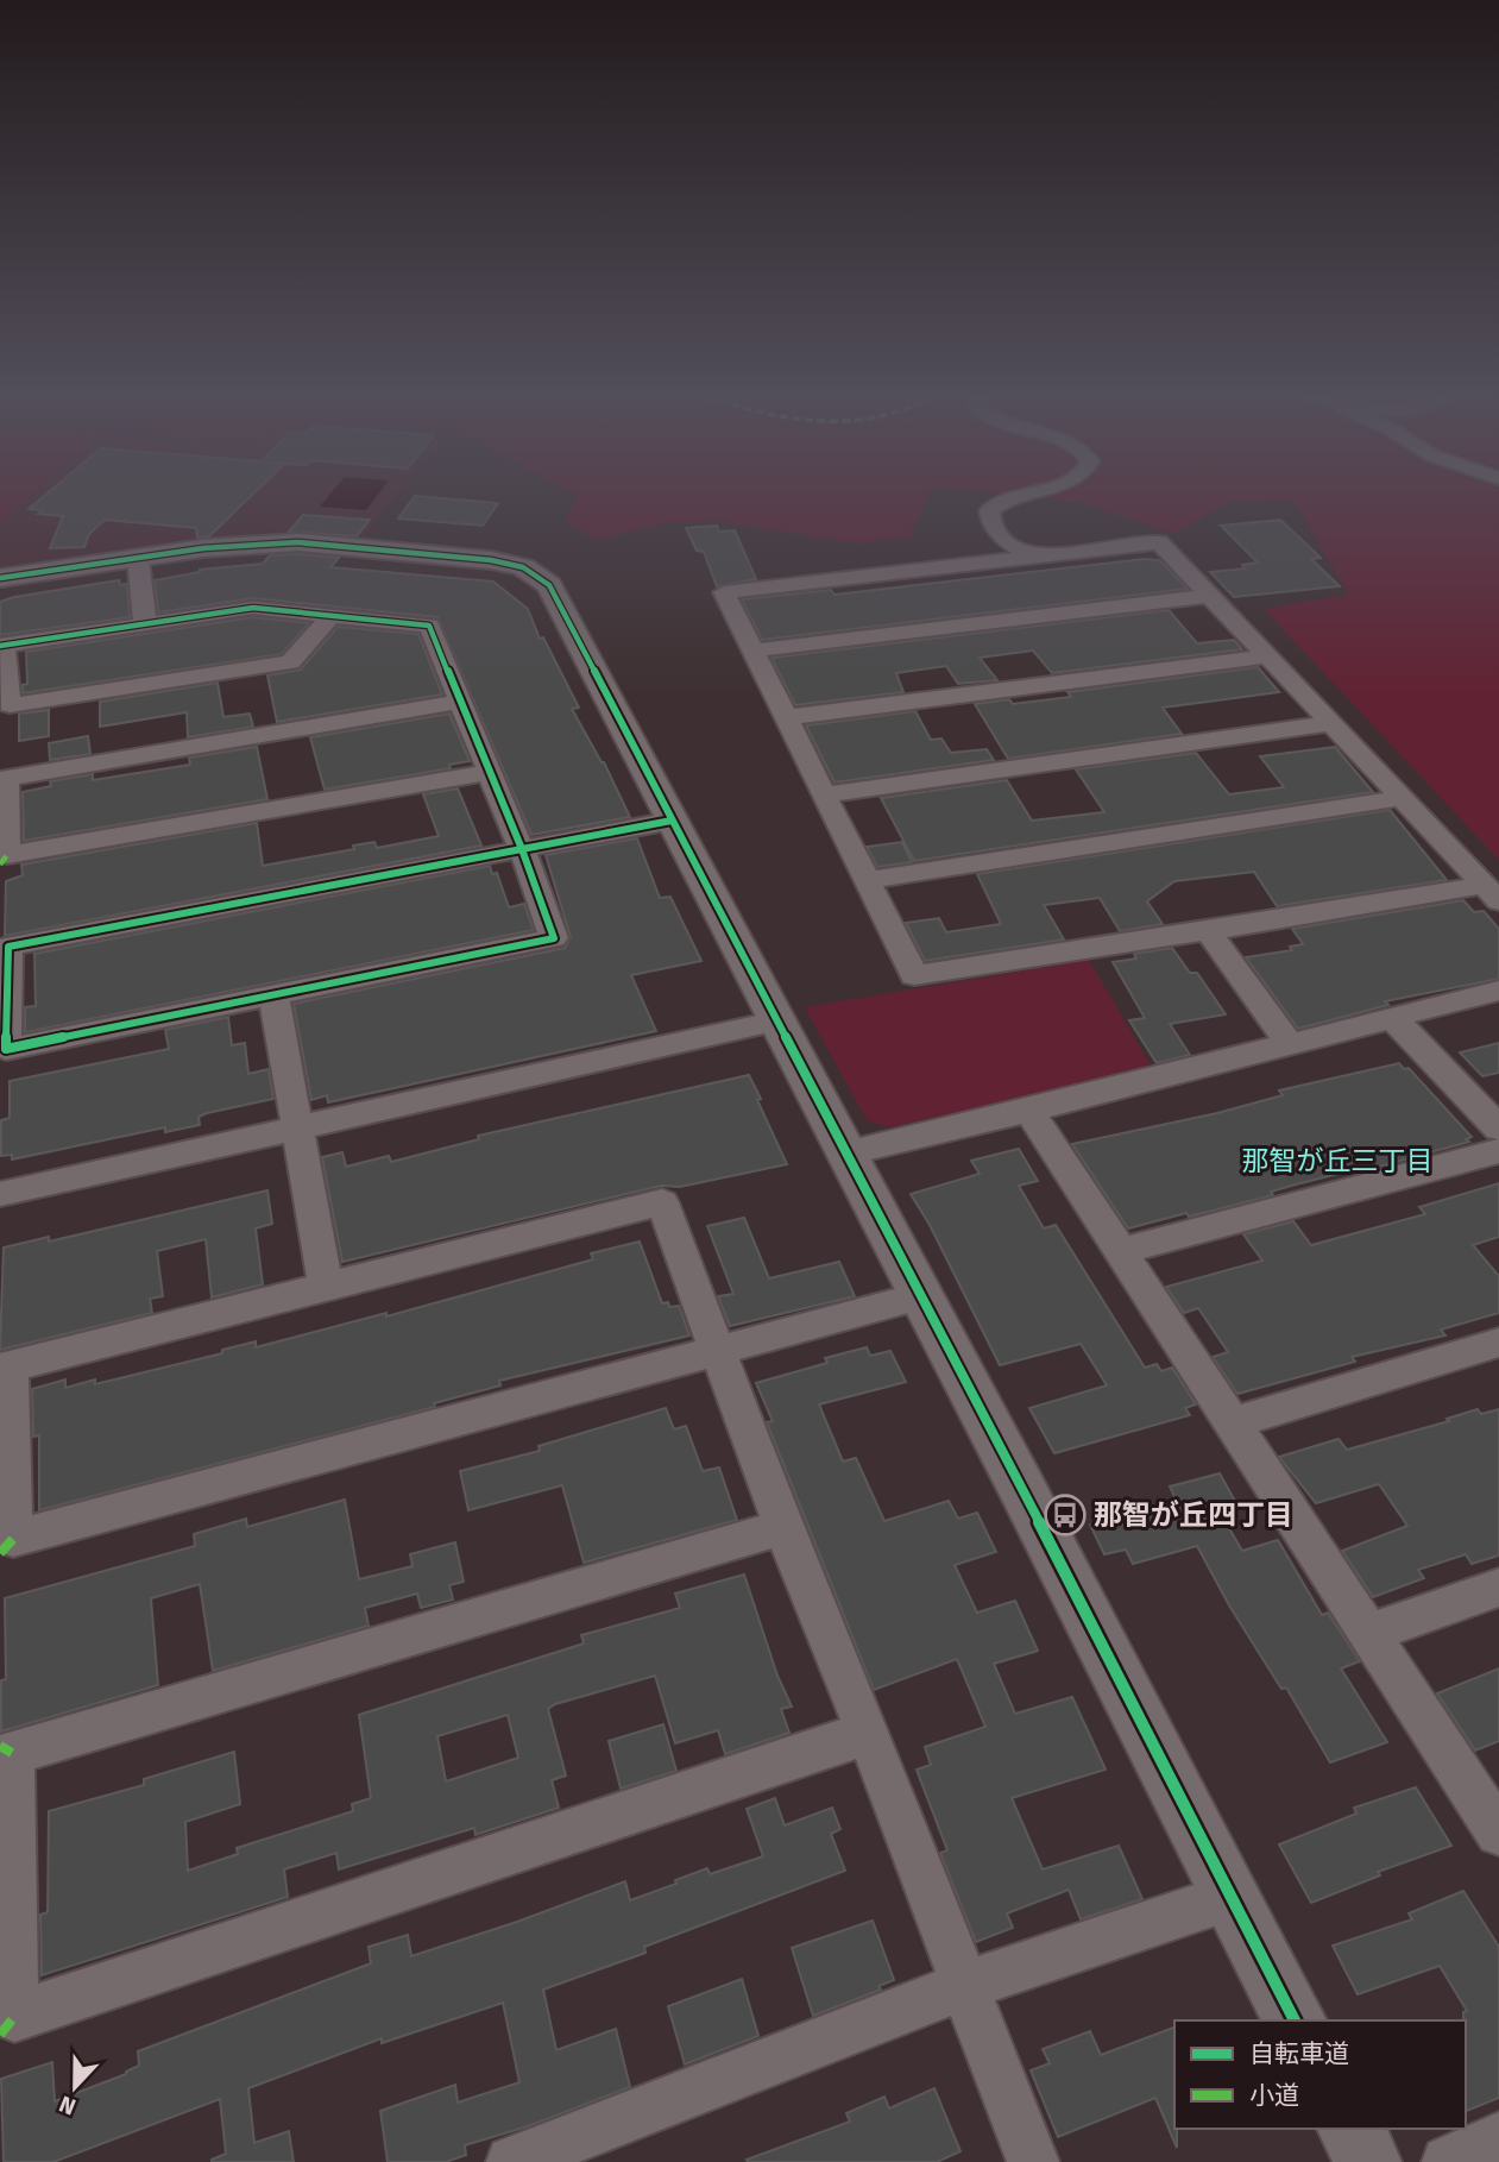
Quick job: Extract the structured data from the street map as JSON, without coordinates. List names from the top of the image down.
{
  "districts": ["那智が丘三丁目"],
  "places": {
    "bus stop": ["那智が丘四丁目"]
  },
  "legend": ["自転車道", "小道"],
  "north": "bottom"
}
